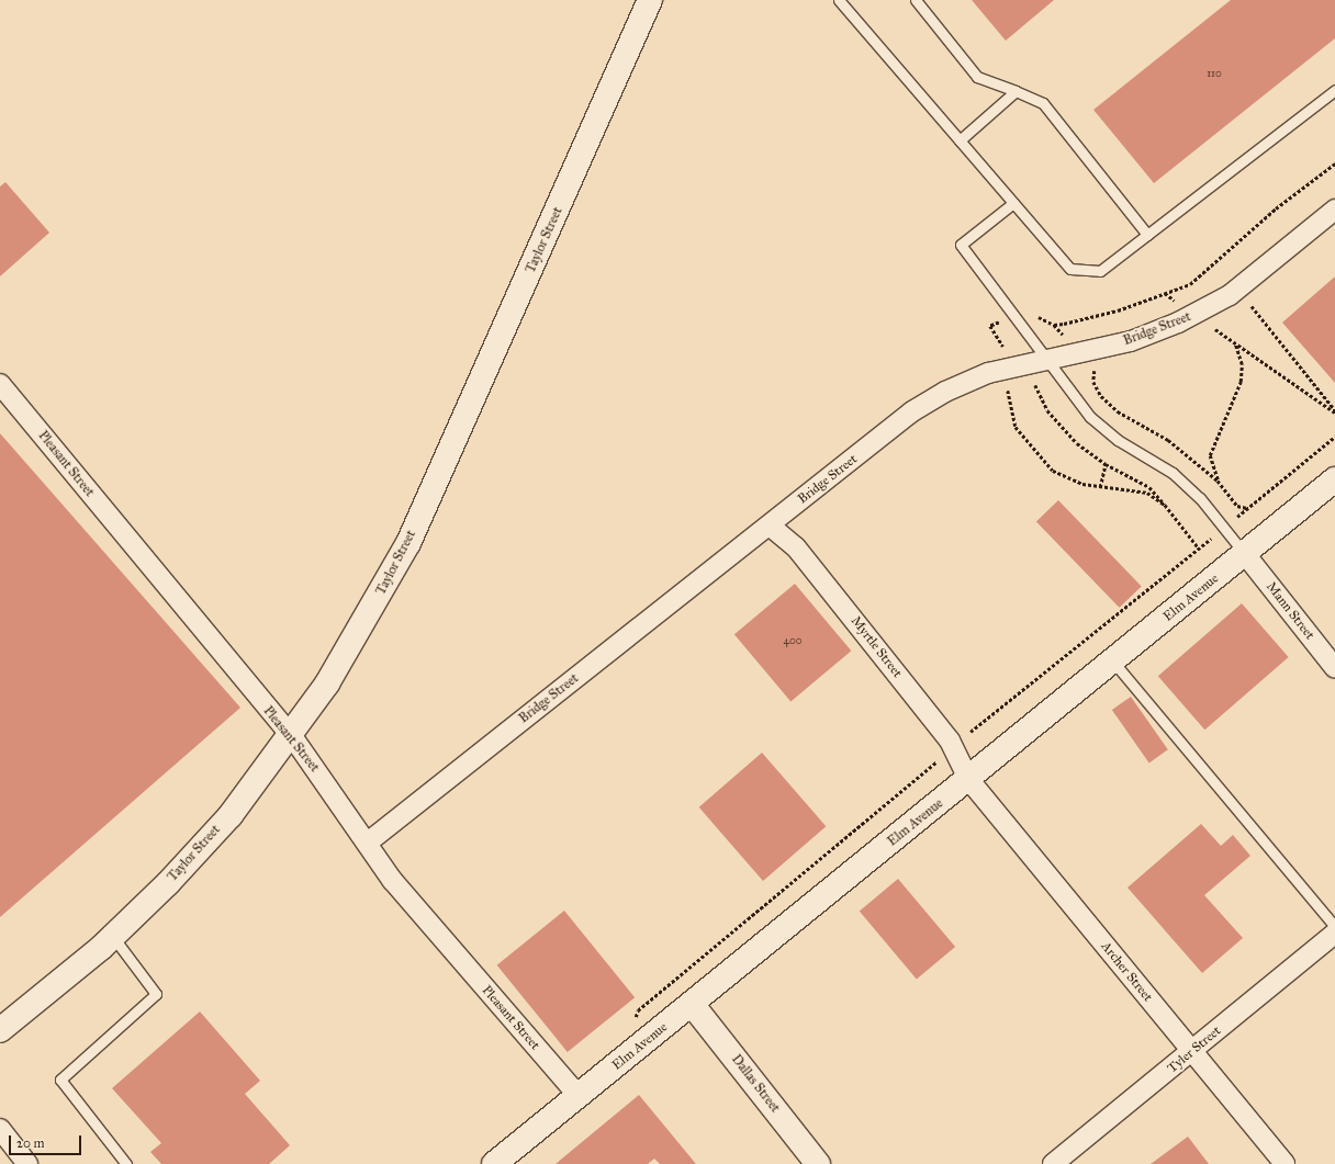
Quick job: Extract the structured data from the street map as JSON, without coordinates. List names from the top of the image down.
{
  "streets": {
    "street": [
      "Taylor Street",
      "Bridge Street",
      "Pleasant Street",
      "Elm Avenue",
      "Mann Street",
      "Myrtle Street",
      "Archer Street",
      "Tyler Street",
      "Dallas Street"
    ]
  },
  "crossings": [
    ["Taylor Street", "Pleasant Street"],
    ["Bridge Street", "Pleasant Street"],
    ["Bridge Street", "Myrtle Street"],
    ["Pleasant Street", "Elm Avenue"],
    ["Elm Avenue", "Mann Street"],
    ["Elm Avenue", "Myrtle Street"],
    ["Elm Avenue", "Archer Street"],
    ["Elm Avenue", "Dallas Street"],
    ["Myrtle Street", "Archer Street"],
    ["Archer Street", "Tyler Street"]
  ],
  "house_numbers": ["110", "400"],
  "scale_bar": "20 m"
}
